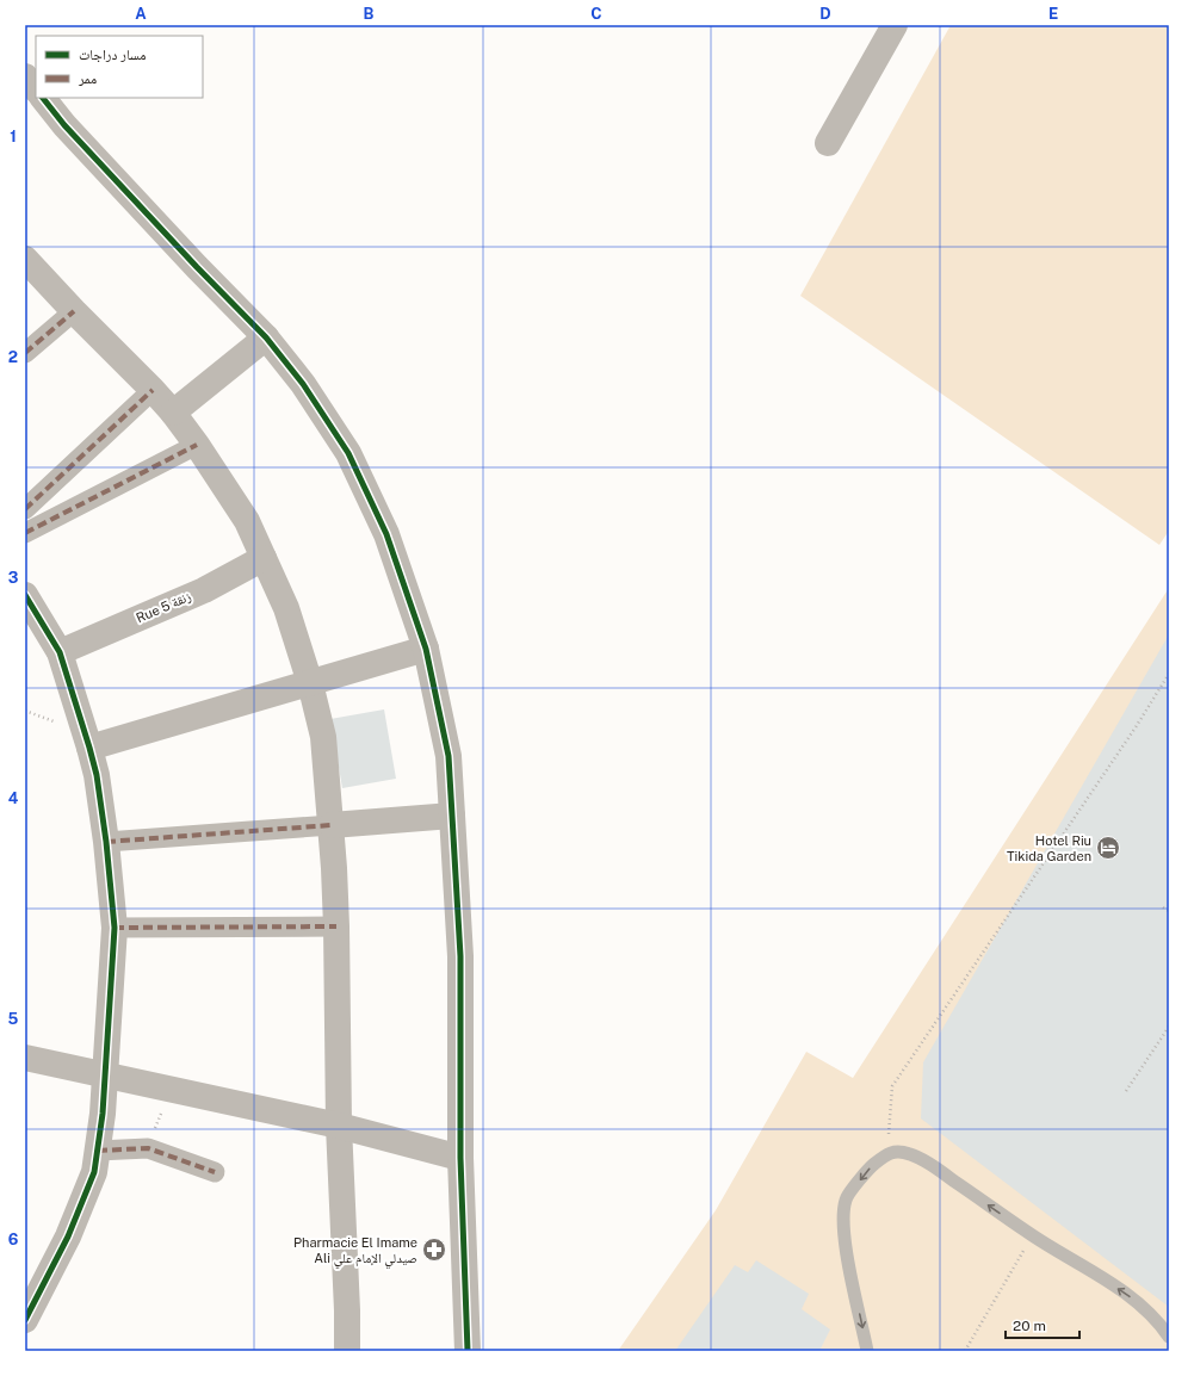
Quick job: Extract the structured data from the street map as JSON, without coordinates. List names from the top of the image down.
{
  "streets": {
    "street": ["Rue 5 زنقة"]
  },
  "places": {
    "hotel": ["Hotel Riu Tikida Garden"],
    "pharmacy": ["Pharmacie El Imame Ali صيدلي الإمام علي"]
  },
  "legend": ["مسار دراجات", "ممر"],
  "scale_bar": "20 m",
  "grid": {
    "columns": [
      "A",
      "B",
      "C",
      "D",
      "E"
    ],
    "rows": [
      "1",
      "2",
      "3",
      "4",
      "5",
      "6"
    ]
  }
}
